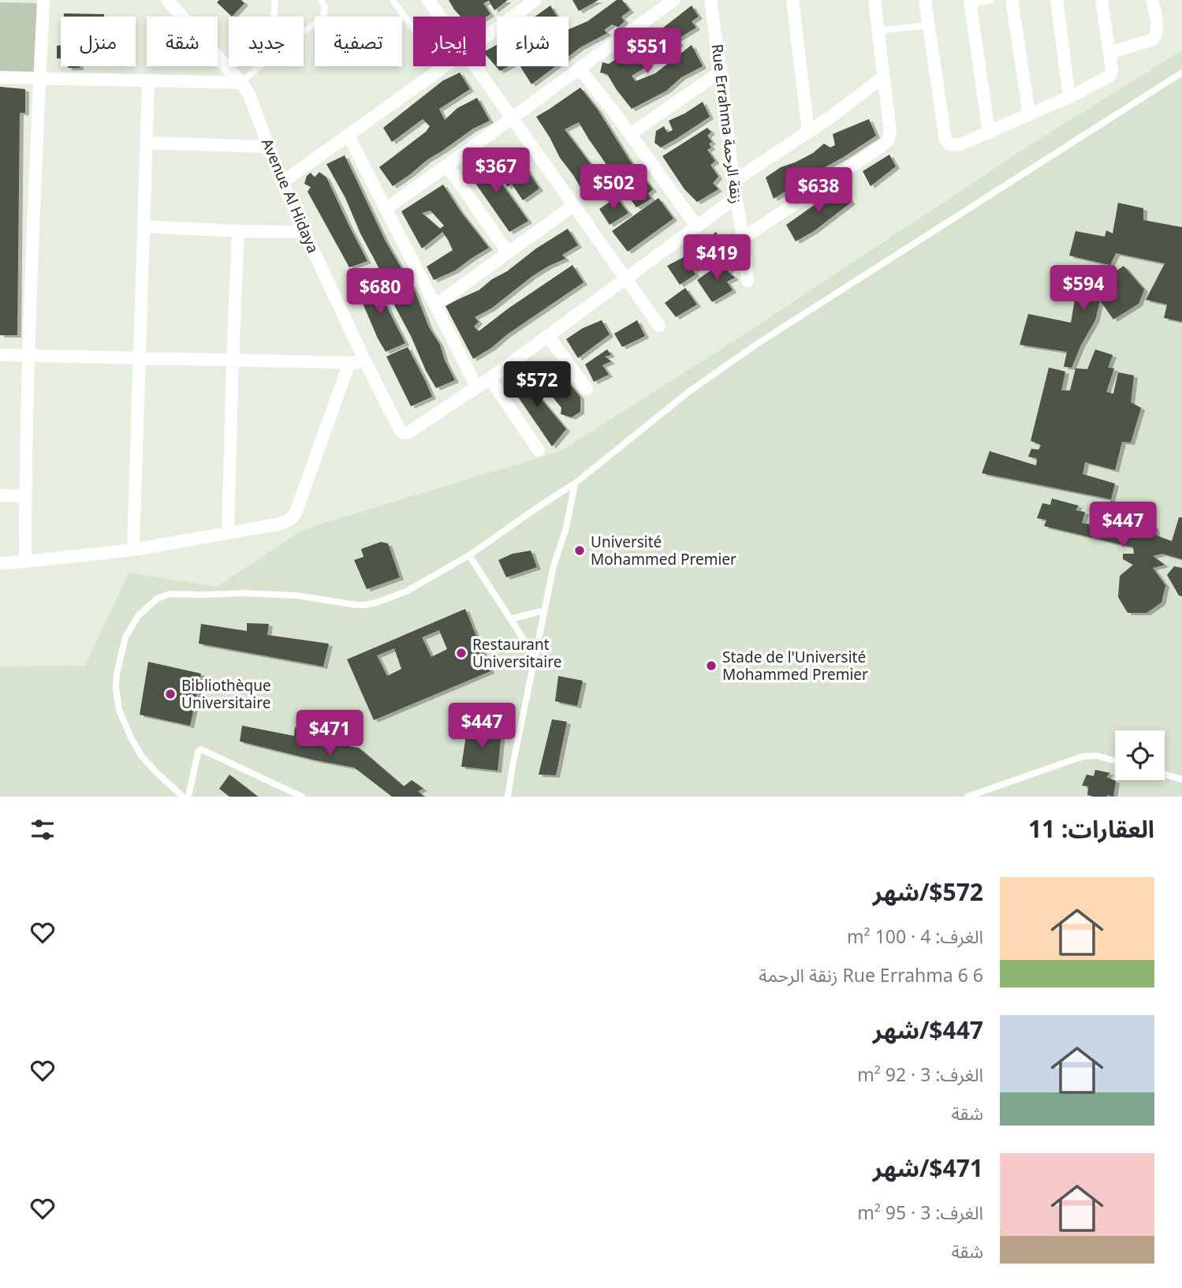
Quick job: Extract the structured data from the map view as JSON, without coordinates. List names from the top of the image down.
{
  "streets": {
    "street": ["Rue Errahma زنقة الرحمة", "Avenue Al Hidaya"]
  },
  "places": [
    "Université Mohammed Premier",
    "Restaurant Universitaire",
    "Stade de l'Université Mohammed Premier",
    "Bibliothèque Universitaire"
  ],
  "page": {
    "chip": [
      "شراء",
      "إيجار",
      "تصفية",
      "جديد",
      "شقة",
      "منزل"
    ],
    "price": [
      "$551",
      "$367",
      "$502",
      "$638",
      "$419",
      "$594",
      "$680",
      "$572",
      "$447",
      "$447",
      "$471"
    ],
    "heading": "العقارات: 11",
    "list": [
      {
        "name": "$572/شهر",
        "note": "الغرف: 4 · 100 m² · Rue Errahma 6 6 زنقة الرحمة"
      },
      {
        "name": "$447/شهر",
        "note": "الغرف: 3 · 92 m² · شقة"
      },
      {
        "name": "$471/شهر",
        "note": "الغرف: 3 · 95 m² · شقة"
      }
    ]
  }
}
